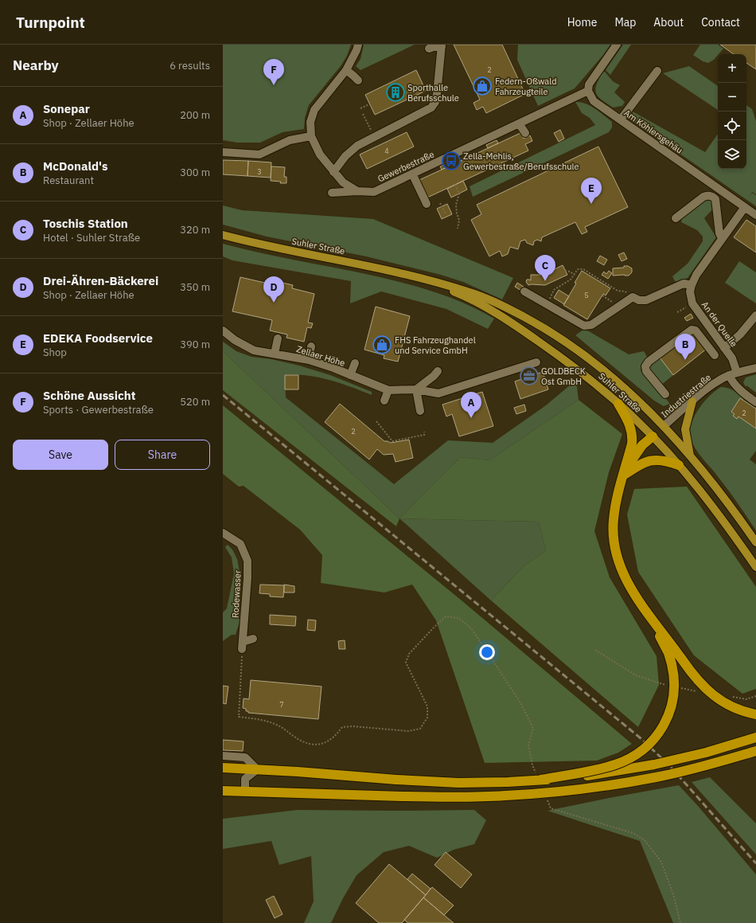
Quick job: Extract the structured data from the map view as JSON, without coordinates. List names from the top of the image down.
{
  "streets": {
    "main road": ["Suhler Straße"],
    "street": [
      "Am Köhlersgehäu",
      "Gewerbestraße",
      "An der Quelle",
      "Zellaer Höhe",
      "Industriestraße",
      "Rodewasser"
    ]
  },
  "crossings": [
    ["Am Köhlersgehäu", "Gewerbestraße"],
    ["Am Köhlersgehäu", "An der Quelle"],
    ["Suhler Straße", "Industriestraße"],
    ["An der Quelle", "Industriestraße"]
  ],
  "places": {
    "shop": ["Federn-Oßwald Fahrzeugteile", "FHS Fahrzeughandel und Service GmbH"],
    "building": ["Sporthalle Berufsschule"],
    "bus stop": ["Zella-Mehlis, Gewerbestraße/Berufsschule"],
    "office": ["GOLDBECK Ost GmbH"]
  },
  "house_numbers": [
    "2",
    "4",
    "3",
    "5",
    "2",
    "2",
    "7"
  ],
  "page": {
    "header": "Turnpoint",
    "nav": [
      "Home",
      "Map",
      "About",
      "Contact"
    ],
    "heading": ["Nearby", "6 results"],
    "map_buttons": ["+", "−"],
    "pins": [
      "F",
      "E",
      "C",
      "D",
      "B",
      "A"
    ],
    "list": [
      {
        "mark": "A",
        "name": "Sonepar",
        "note": "Shop · Zellaer Höhe",
        "value": "200 m"
      },
      {
        "mark": "B",
        "name": "McDonald's",
        "note": "Restaurant",
        "value": "300 m"
      },
      {
        "mark": "C",
        "name": "Toschis Station",
        "note": "Hotel · Suhler Straße",
        "value": "320 m"
      },
      {
        "mark": "D",
        "name": "Drei-Ähren-Bäckerei",
        "note": "Shop · Zellaer Höhe",
        "value": "350 m"
      },
      {
        "mark": "E",
        "name": "EDEKA Foodservice",
        "note": "Shop",
        "value": "390 m"
      },
      {
        "mark": "F",
        "name": "Schöne Aussicht",
        "note": "Sports · Gewerbestraße",
        "value": "520 m"
      }
    ],
    "buttons": ["Save", "Share"]
  }
}
